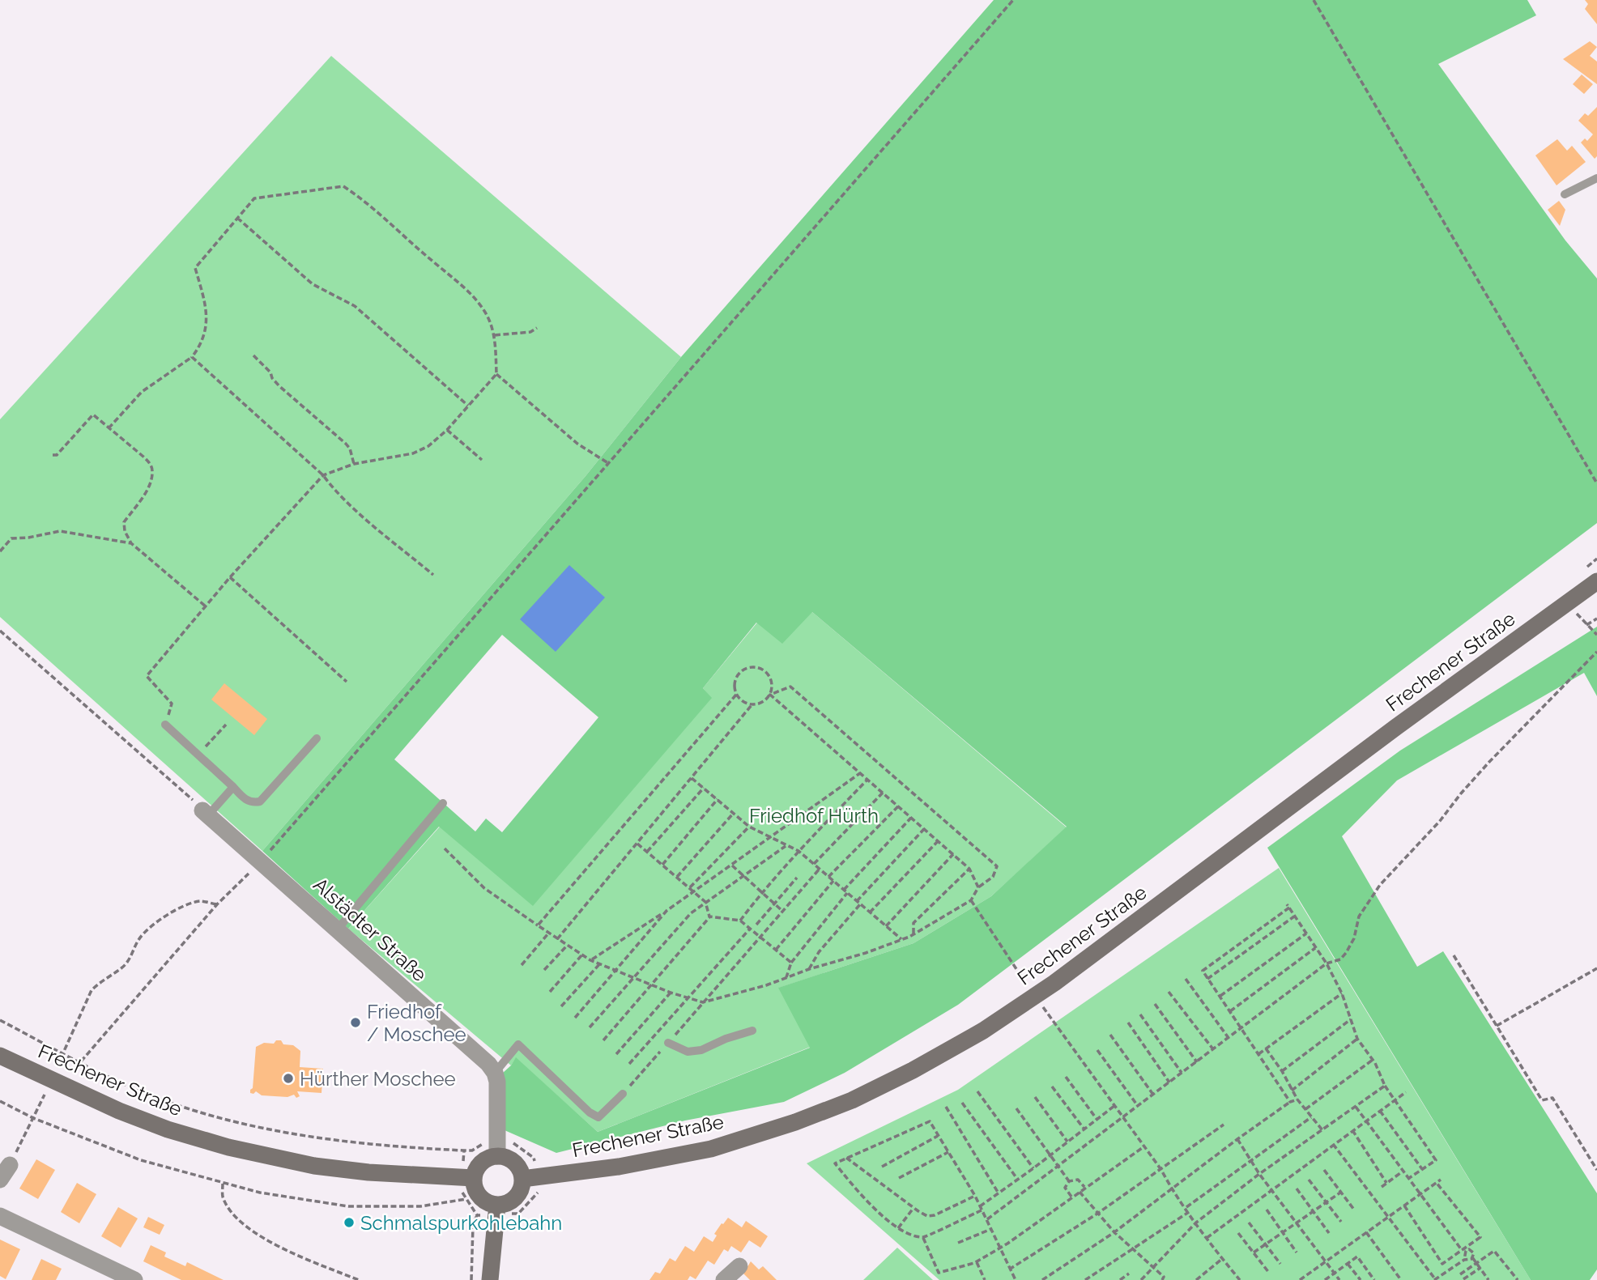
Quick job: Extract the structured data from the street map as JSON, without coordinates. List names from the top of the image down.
{
  "streets": {
    "main road": ["Frechener Straße"],
    "street": ["Alstädter Straße"]
  },
  "parks": ["Friedhof Hürth"],
  "places": ["Friedhof / Moschee", "Hürther Moschee", "Schmalspurkohlebahn"]
}
